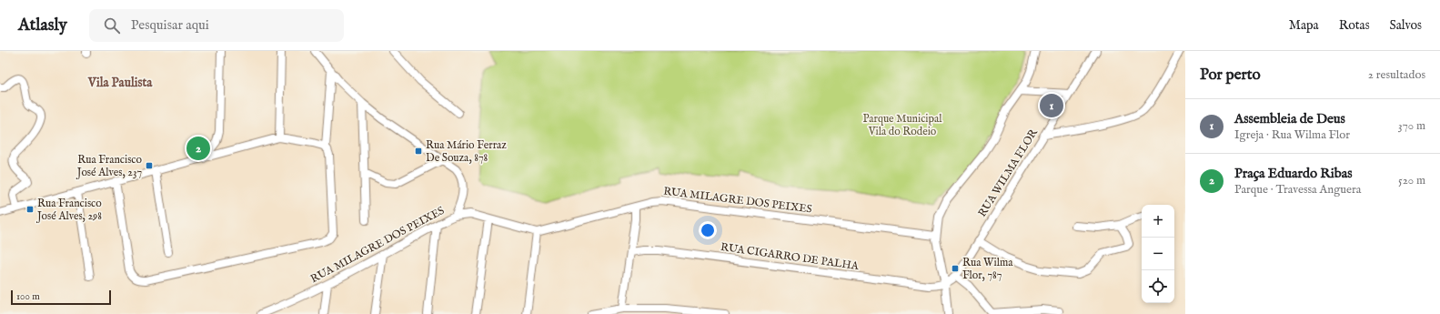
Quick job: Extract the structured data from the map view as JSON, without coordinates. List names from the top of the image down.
{
  "streets": {
    "street": ["RUA WILMA FLOR", "RUA MILAGRE DOS PEIXES", "RUA CIGARRO DE PALHA"]
  },
  "crossings": [
    ["RUA WILMA FLOR", "RUA CIGARRO DE PALHA"]
  ],
  "districts": ["Vila Paulista"],
  "parks": ["Parque Municipal Vila do Rodeio"],
  "places": {
    "transit": [
      "Rua Mário Ferraz De Souza, 878",
      "Rua Francisco José Alves, 237",
      "Rua Francisco José Alves, 298",
      "Rua Wilma Flor, 787"
    ]
  },
  "scale_bar": "100 m",
  "page": {
    "header": "Atlasly",
    "search": "Pesquisar aqui",
    "nav": ["Mapa", "Rotas", "Salvos"],
    "heading": ["Por perto", "2 resultados"],
    "pins": ["1", "2"],
    "list": [
      {
        "mark": "1",
        "name": "Assembleia de Deus",
        "note": "Igreja · Rua Wilma Flor",
        "value": "370 m"
      },
      {
        "mark": "2",
        "name": "Praça Eduardo Ribas",
        "note": "Parque · Travessa Anguera",
        "value": "520 m"
      }
    ],
    "map_buttons": ["+", "−"],
    "scale": "100 m"
  }
}
